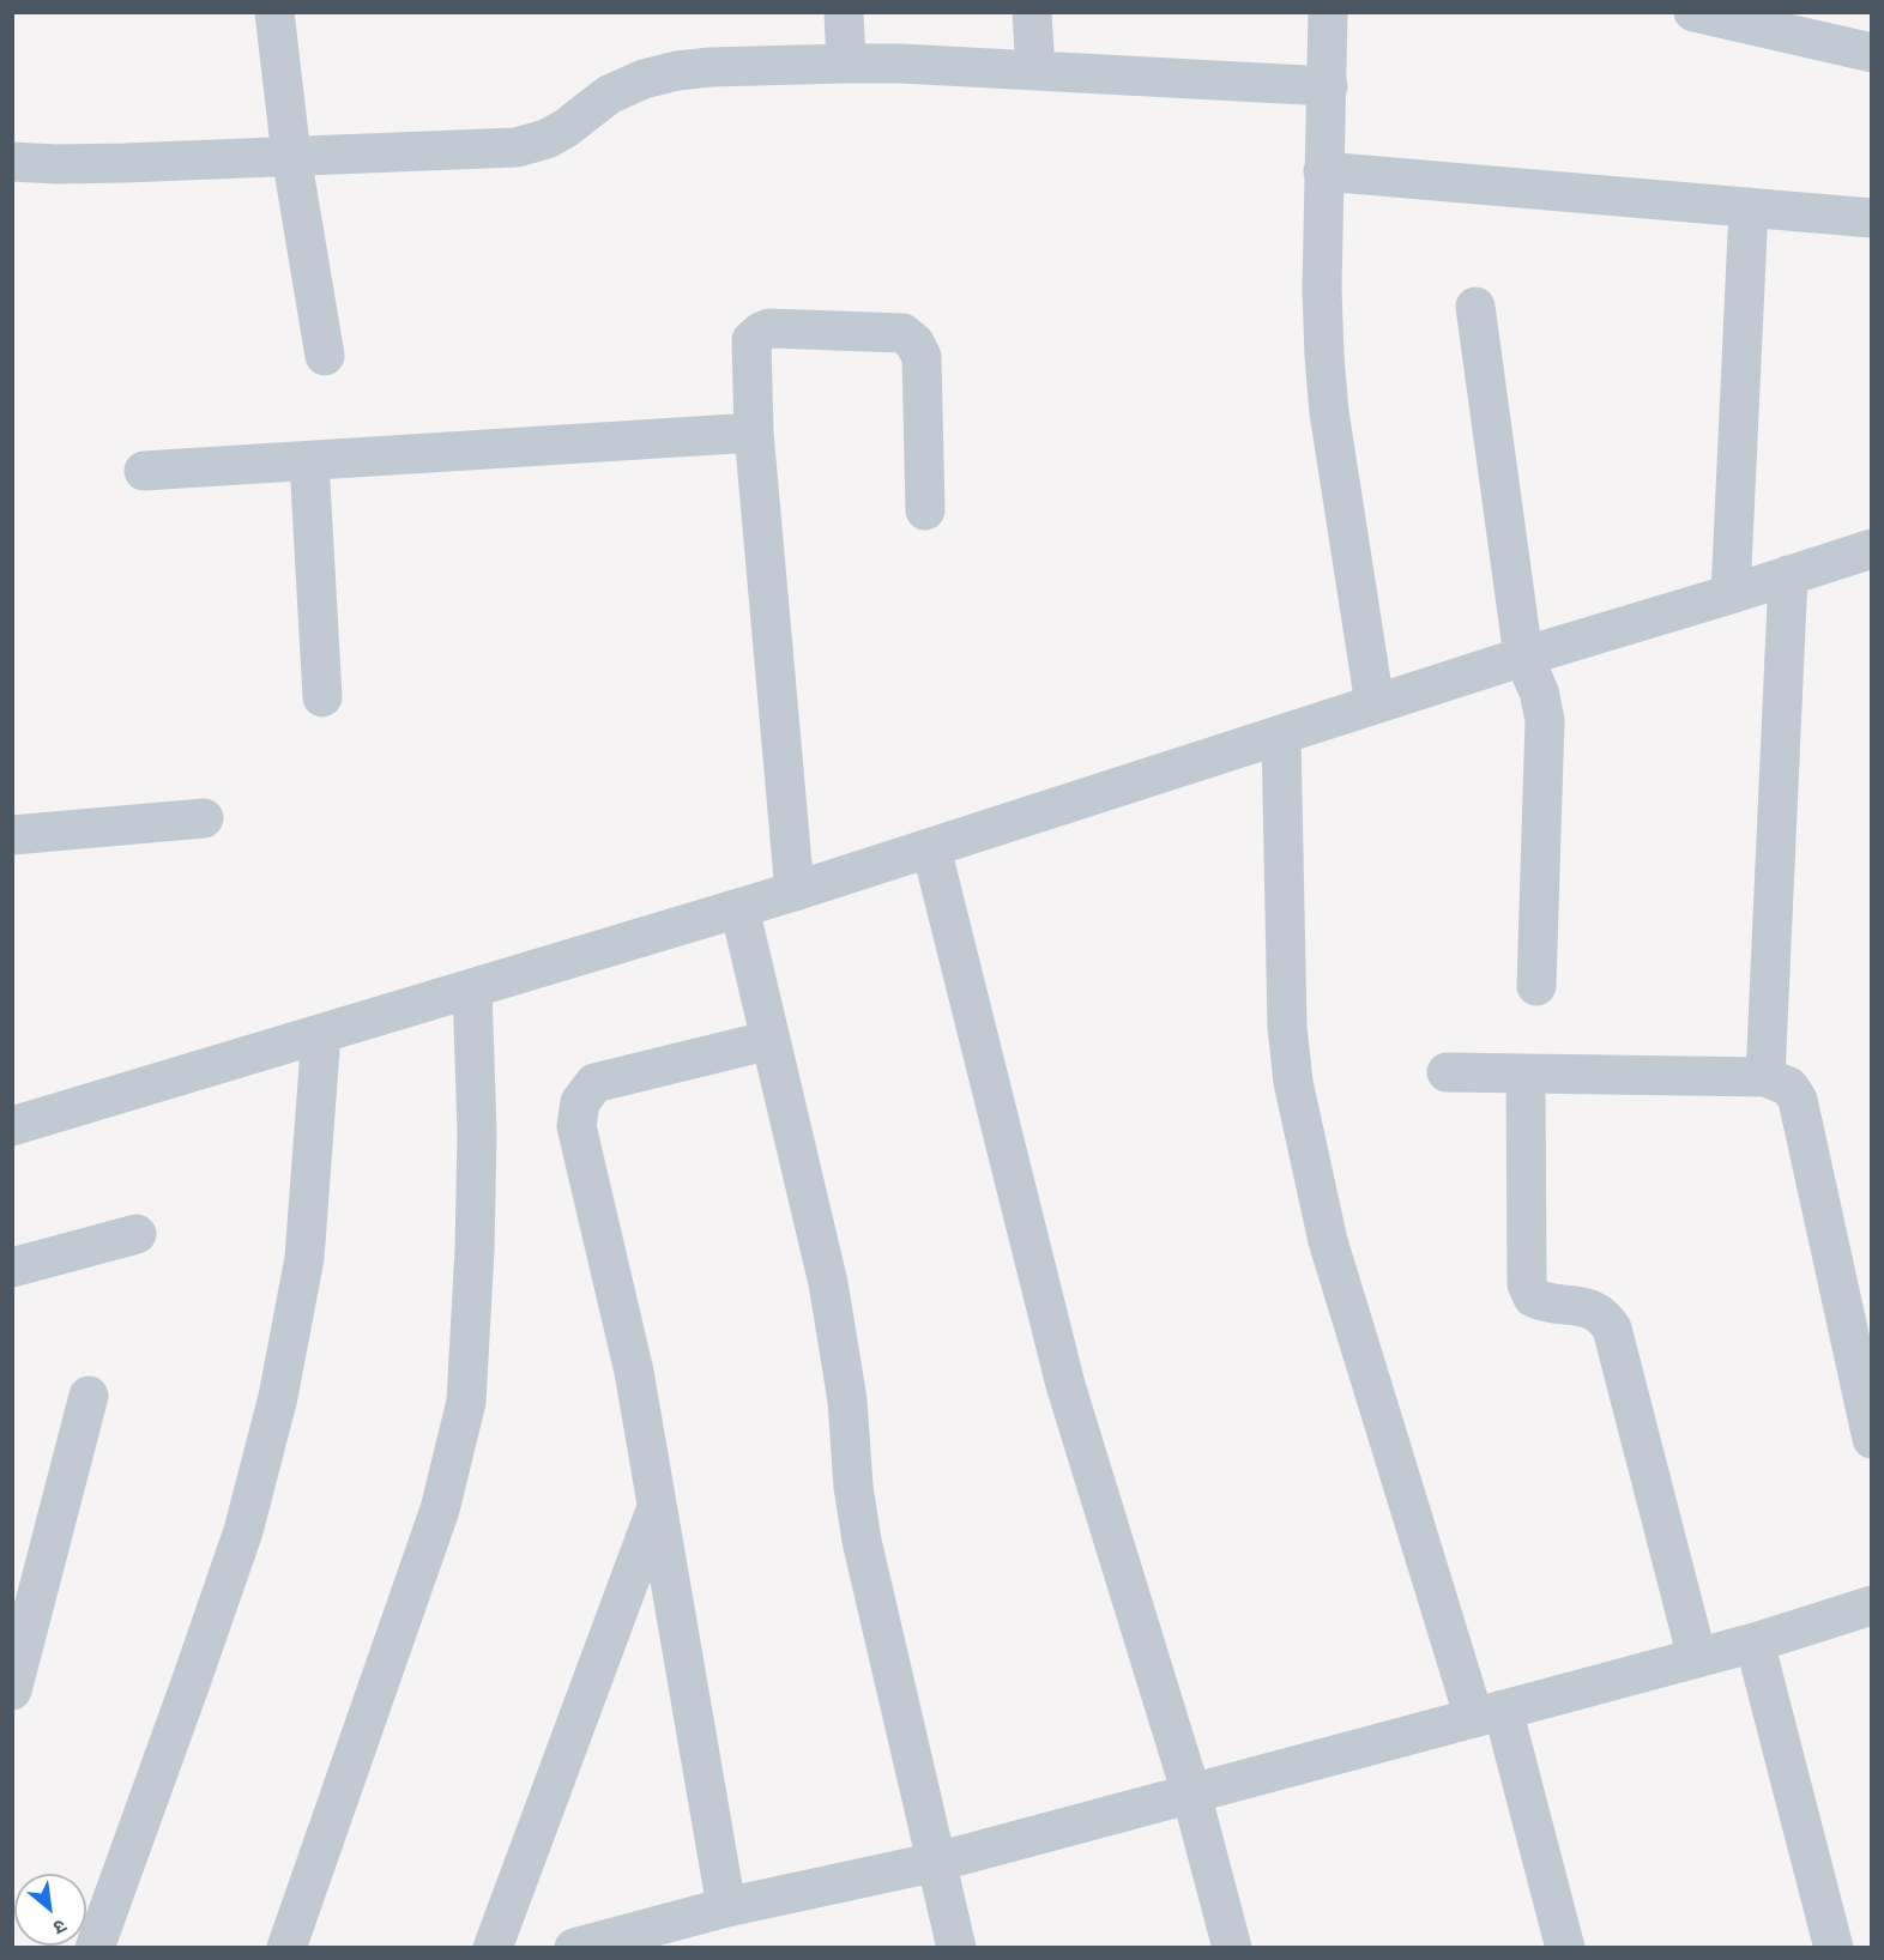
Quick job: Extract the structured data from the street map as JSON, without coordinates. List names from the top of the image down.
{
  "north": "bottom right"
}
